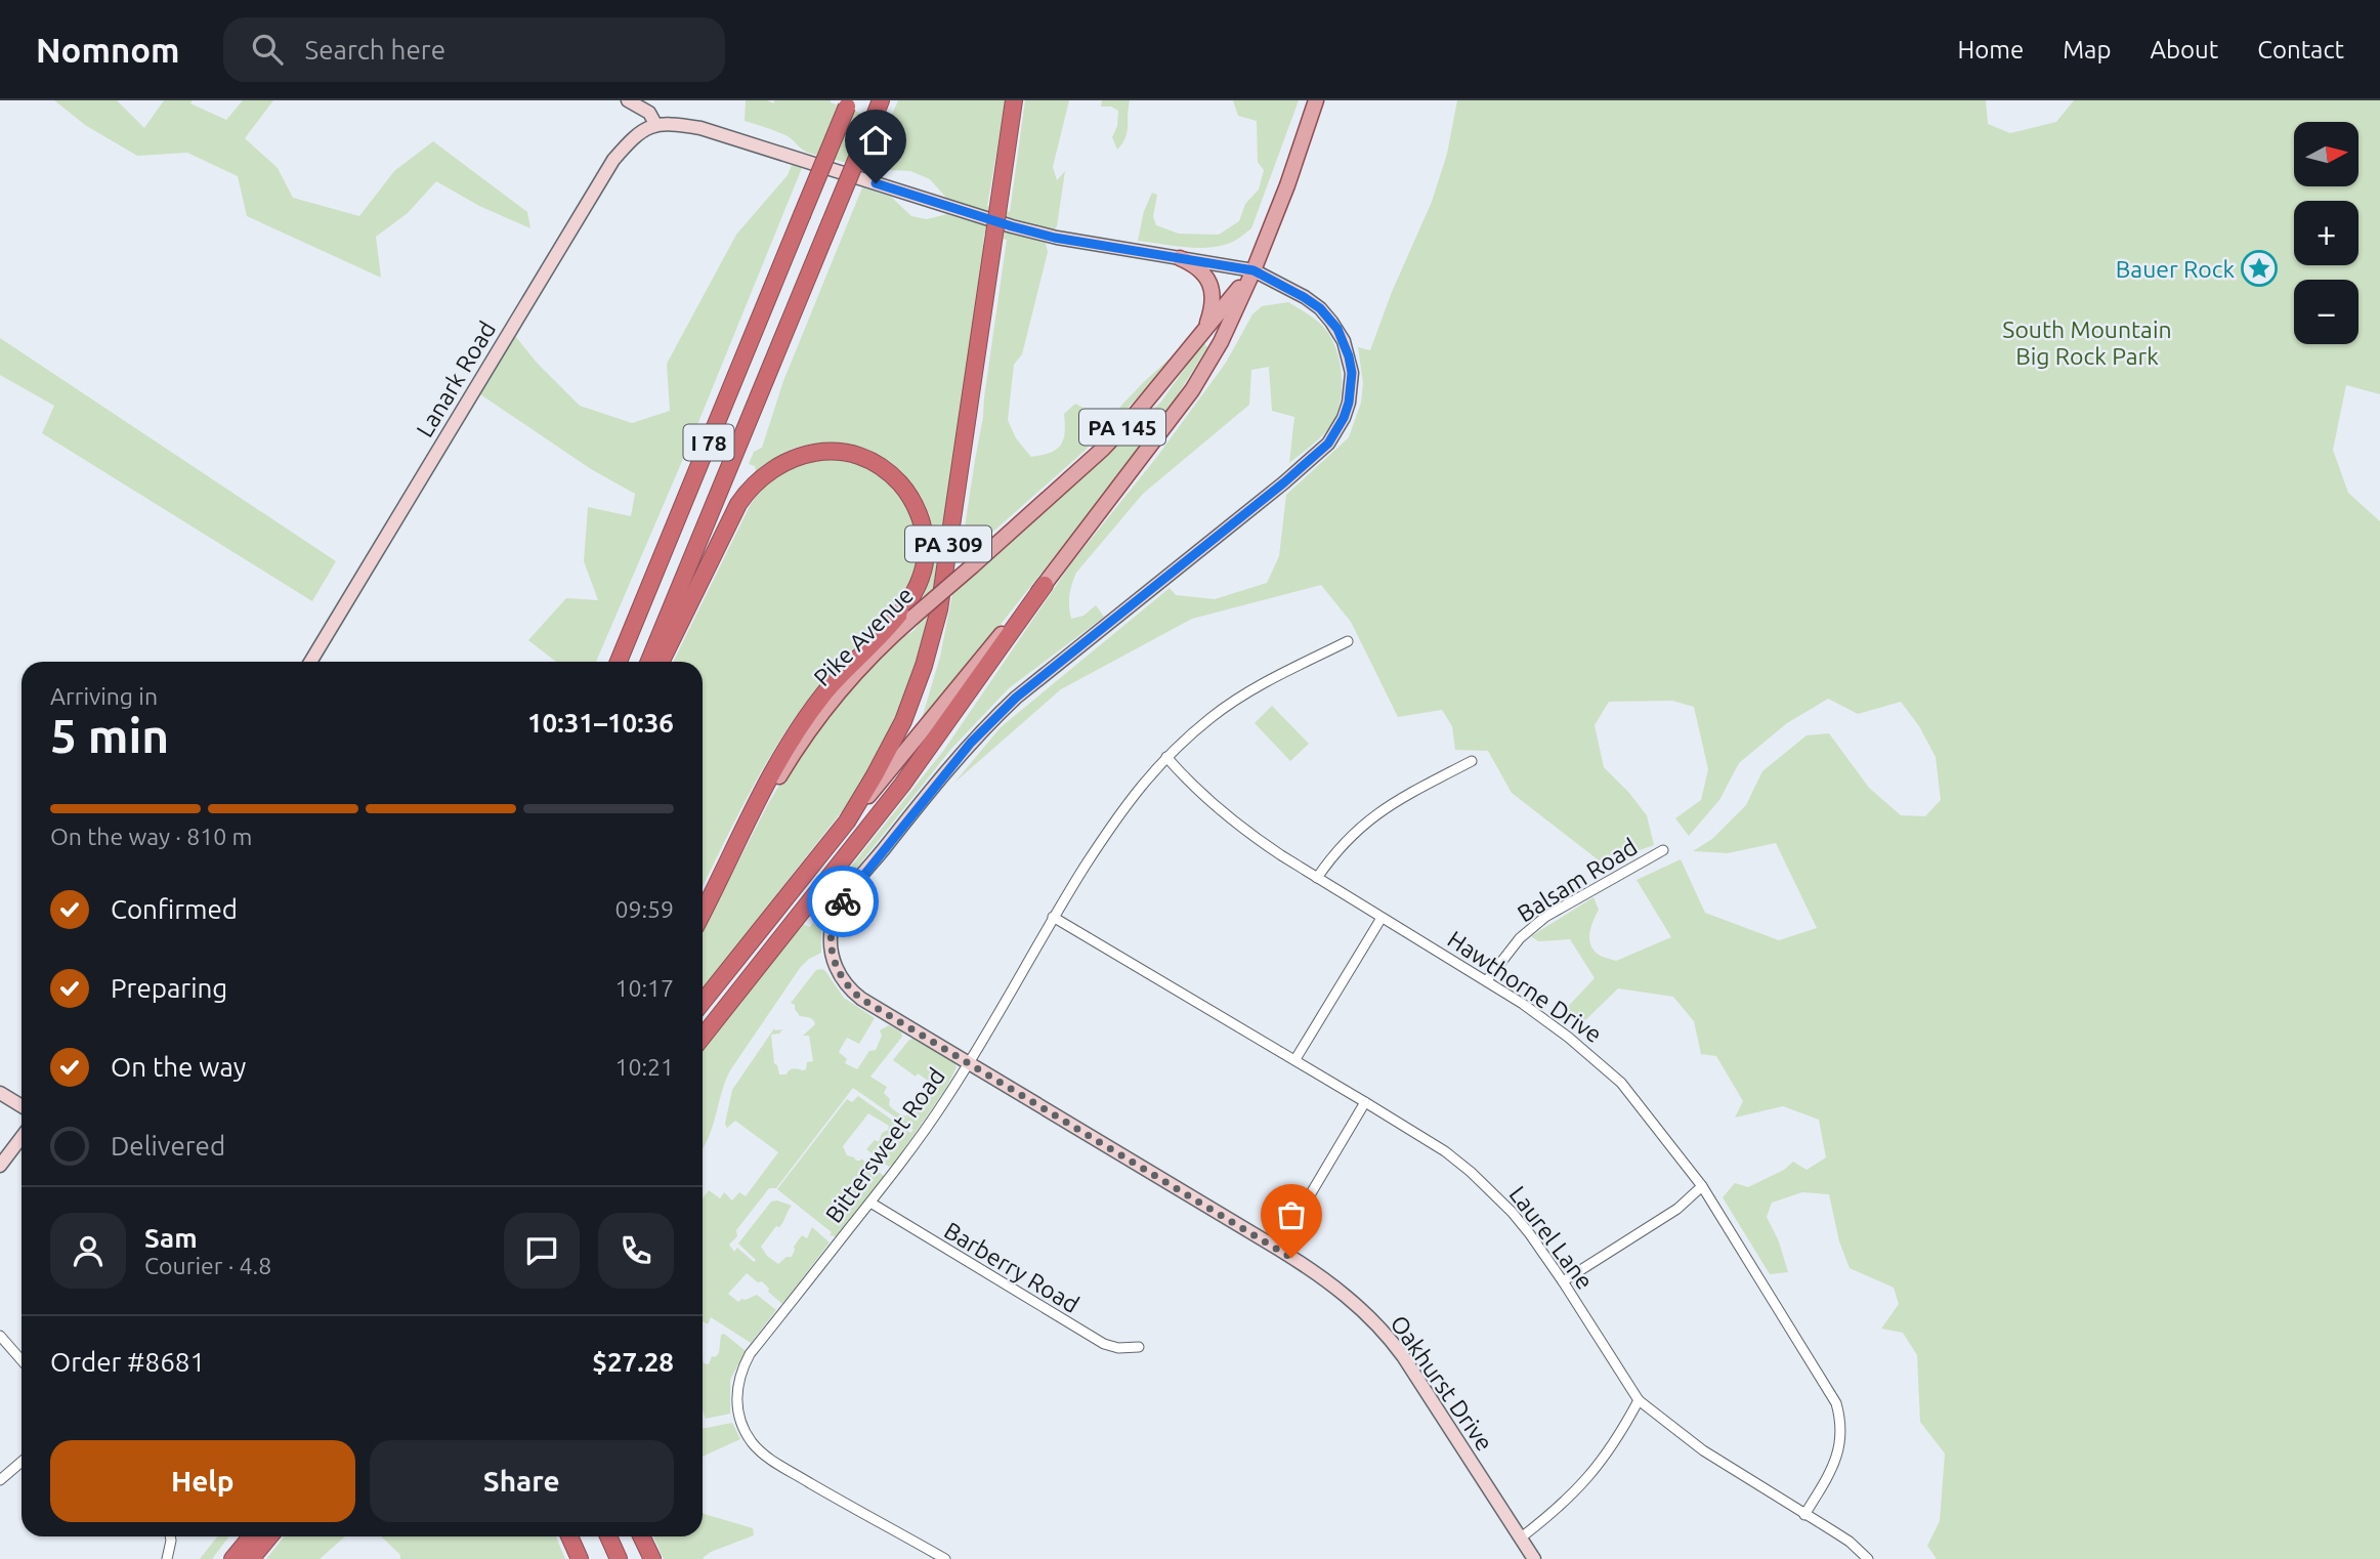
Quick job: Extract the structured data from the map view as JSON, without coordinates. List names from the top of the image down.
{
  "streets": {
    "highway": ["PA 145", "I 78", "PA 309"],
    "main road": ["Pike Avenue"],
    "street": [
      "Lanark Road",
      "Balsam Road",
      "Hawthorne Drive",
      "Bittersweet Road",
      "Laurel Lane",
      "Barberry Road",
      "Oakhurst Drive"
    ]
  },
  "crossings": [
    ["PA 145", "PA 309"],
    ["PA 145", "Pike Avenue"],
    ["Pike Avenue", "Oakhurst Drive"],
    ["Balsam Road", "Hawthorne Drive"],
    ["Hawthorne Drive", "Bittersweet Road"],
    ["Hawthorne Drive", "Laurel Lane"],
    ["Bittersweet Road", "Laurel Lane"],
    ["Bittersweet Road", "Barberry Road"],
    ["Bittersweet Road", "Oakhurst Drive"]
  ],
  "parks": ["South Mountain Big Rock Park"],
  "places": {
    "place": ["Bauer Rock"]
  },
  "north": "right",
  "page": {
    "header": "Nomnom",
    "search": "Search here",
    "nav": [
      "Home",
      "Map",
      "About",
      "Contact"
    ],
    "map_buttons": ["+", "−"],
    "heading": ["5 min", "Arriving in", "10:31–10:36"],
    "panel": [
      "Sam",
      "Courier · 4.8",
      "Order #8681",
      "$27.28"
    ],
    "bar": "On the way · 810 m",
    "list": [
      ["Confirmed", "09:59"],
      ["Preparing", "10:17"],
      ["On the way", "10:21"],
      "Delivered"
    ],
    "buttons": ["Help", "Share"]
  }
}
